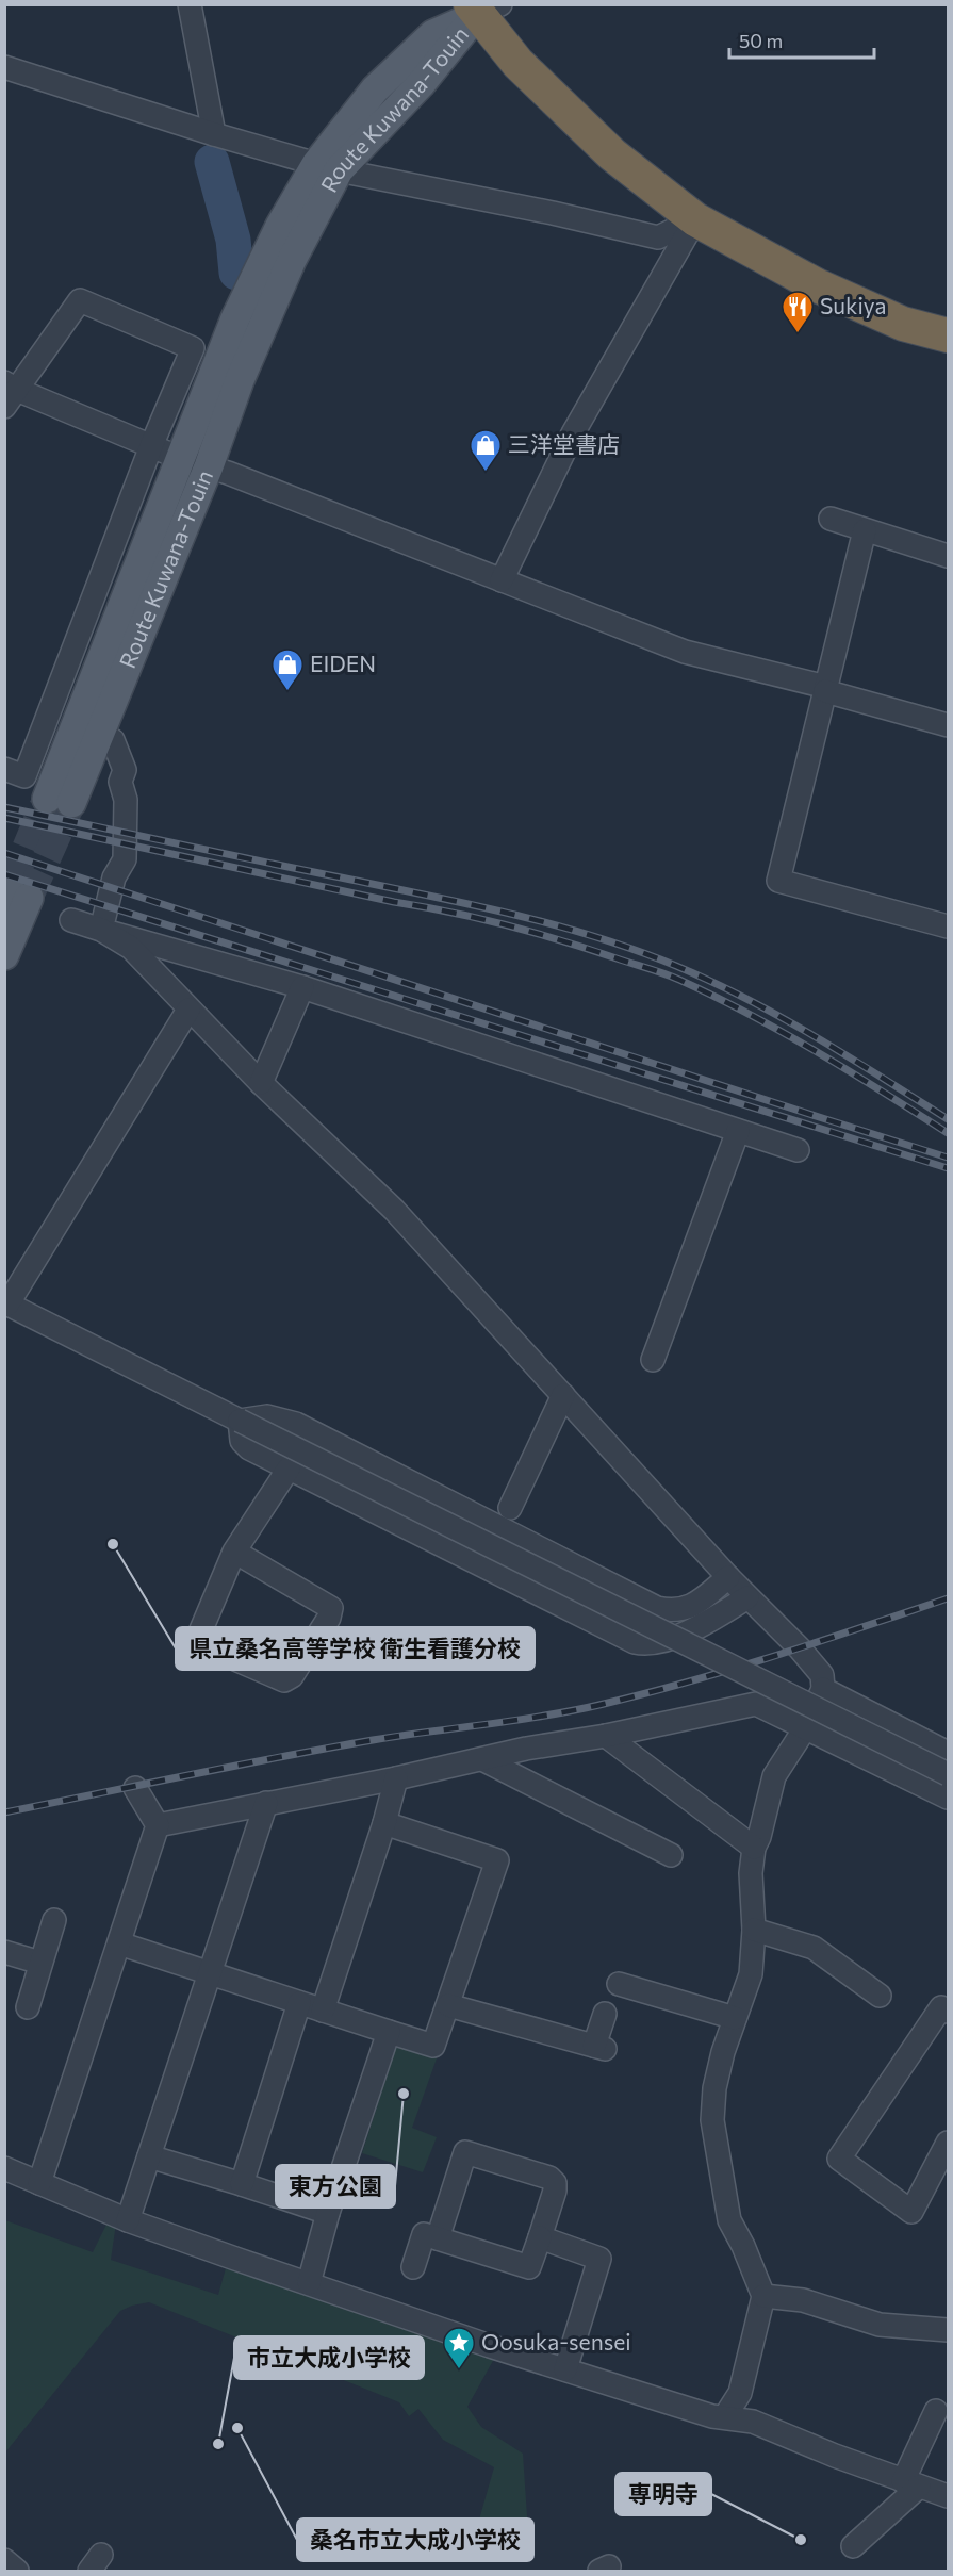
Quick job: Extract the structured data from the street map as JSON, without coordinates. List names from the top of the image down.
{
  "streets": {
    "main road": ["Route Kuwana-Touin"]
  },
  "places": {
    "restaurant": ["Sukiya"],
    "shop": ["三洋堂書店", "EIDEN"],
    "other": [
      "県立桑名高等学校 衛生看護分校",
      "東方公園",
      "桑名市立大成小学校",
      "市立大成小学校",
      "専明寺"
    ],
    "place": ["Oosuka-sensei"]
  },
  "scale_bar": "50 m"
}
